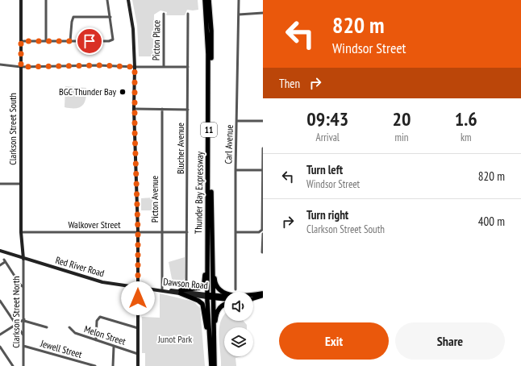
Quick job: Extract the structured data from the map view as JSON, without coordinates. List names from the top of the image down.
{
  "streets": {
    "highway": ["11", "Thunder Bay Expressway"],
    "main road": ["Clarkson Street South", "Red River Road", "Dawson Road"],
    "street": [
      "Picton Place",
      "Carl Avenue",
      "Blucher Avenue",
      "Picton Avenue",
      "Walkover Street",
      "Clarkson Street North",
      "Melon Street",
      "Jewell Street"
    ]
  },
  "crossings": [
    ["Clarkson Street South", "Walkover Street"],
    ["Clarkson Street South", "Red River Road"],
    ["Clarkson Street South", "Clarkson Street North"],
    ["Blucher Avenue", "Walkover Street"],
    ["Thunder Bay Expressway", "Dawson Road"],
    ["Picton Avenue", "Walkover Street"],
    ["Picton Avenue", "Dawson Road"],
    ["Red River Road", "Dawson Road"],
    ["Red River Road", "Clarkson Street North"],
    ["Clarkson Street North", "Jewell Street"]
  ],
  "parks": ["Junot Park"],
  "places": ["BGC Thunder Bay"],
  "page": {
    "turn": ["820 m", "Windsor Street"],
    "then": "Then",
    "eta": [
      "09:43",
      "Arrival",
      "20",
      "min",
      "1.6",
      "km"
    ],
    "list": [
      {
        "name": "Turn left",
        "note": "Windsor Street",
        "value": "820 m"
      },
      {
        "name": "Turn right",
        "note": "Clarkson Street South",
        "value": "400 m"
      }
    ],
    "buttons": ["Exit", "Share"]
  }
}
